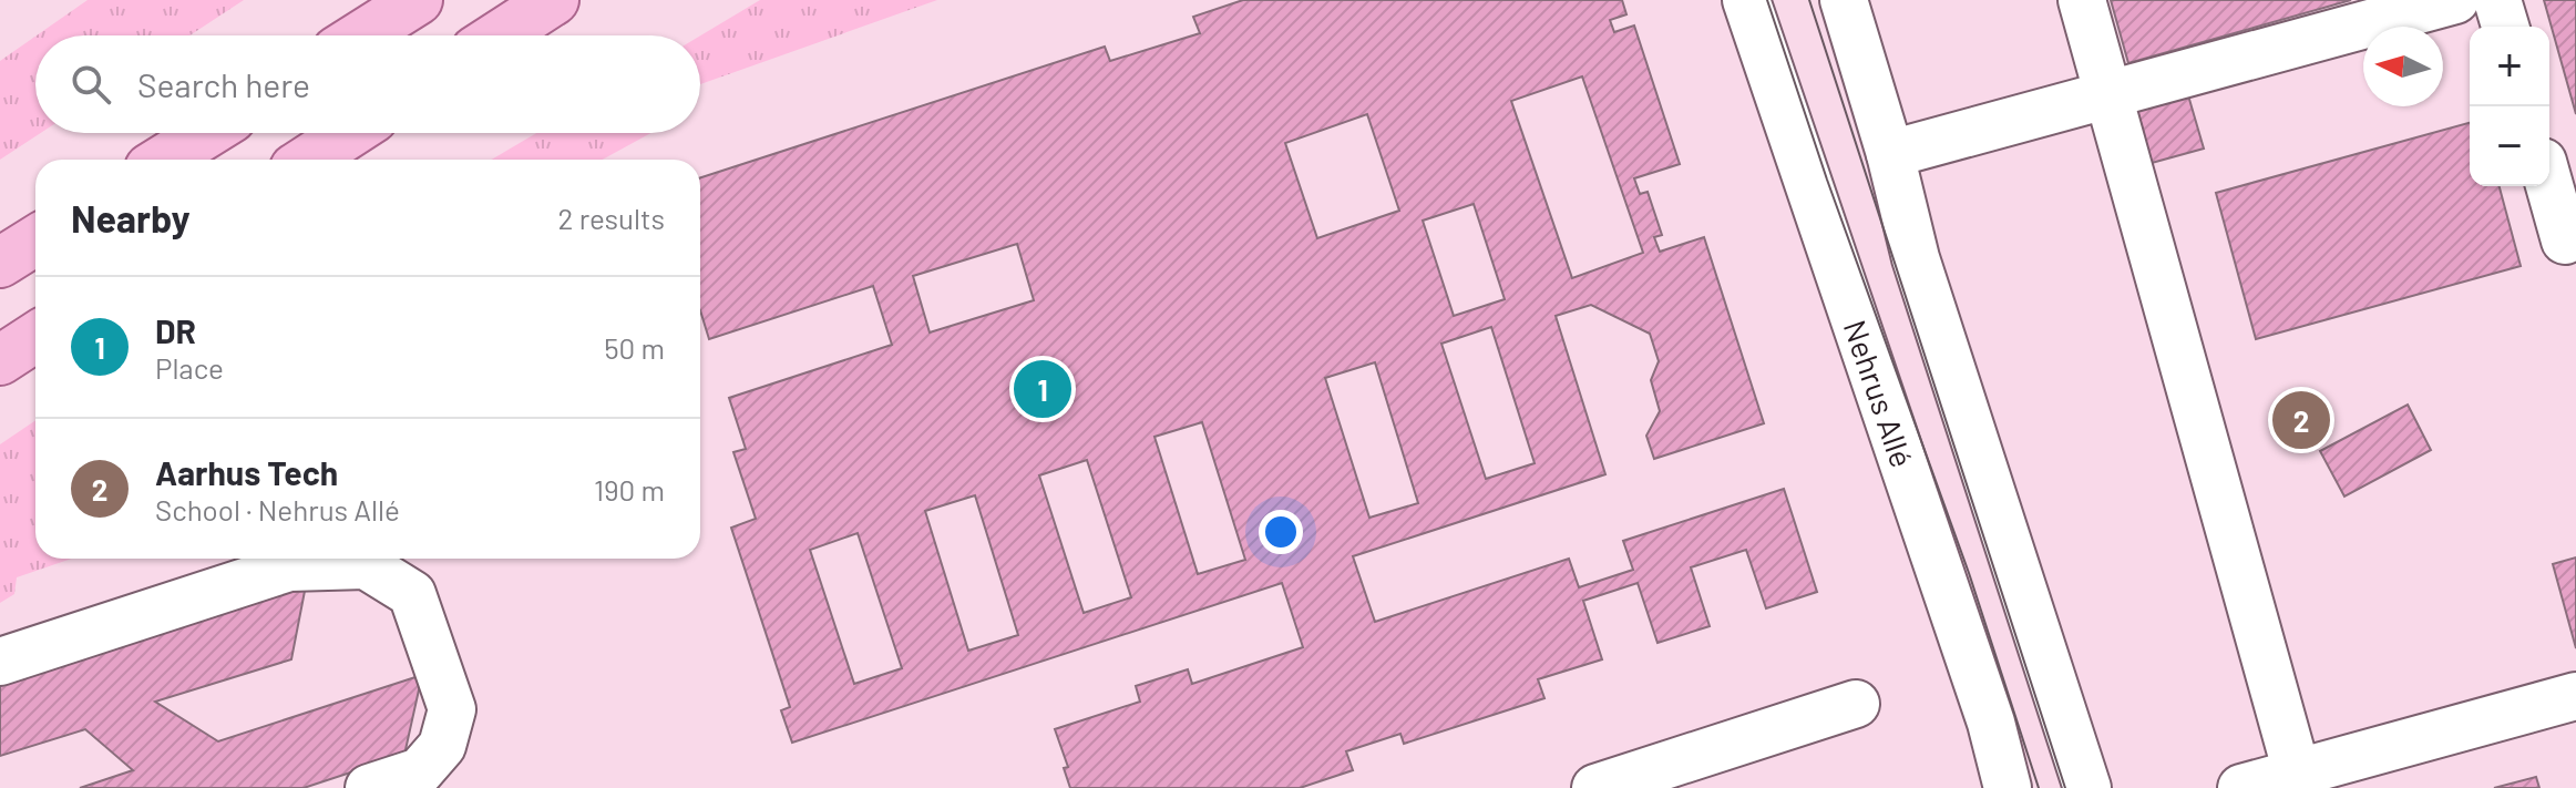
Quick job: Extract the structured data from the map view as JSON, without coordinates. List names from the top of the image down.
{
  "streets": {
    "street": ["Nehrus Allé"]
  },
  "north": "left",
  "page": {
    "map_buttons": ["+", "−"],
    "search": "Search here",
    "heading": ["Nearby", "2 results"],
    "list": [
      {
        "mark": "1",
        "name": "DR",
        "note": "Place",
        "value": "50 m"
      },
      {
        "mark": "2",
        "name": "Aarhus Tech",
        "note": "School · Nehrus Allé",
        "value": "190 m"
      }
    ],
    "pins": ["1", "2"]
  }
}
